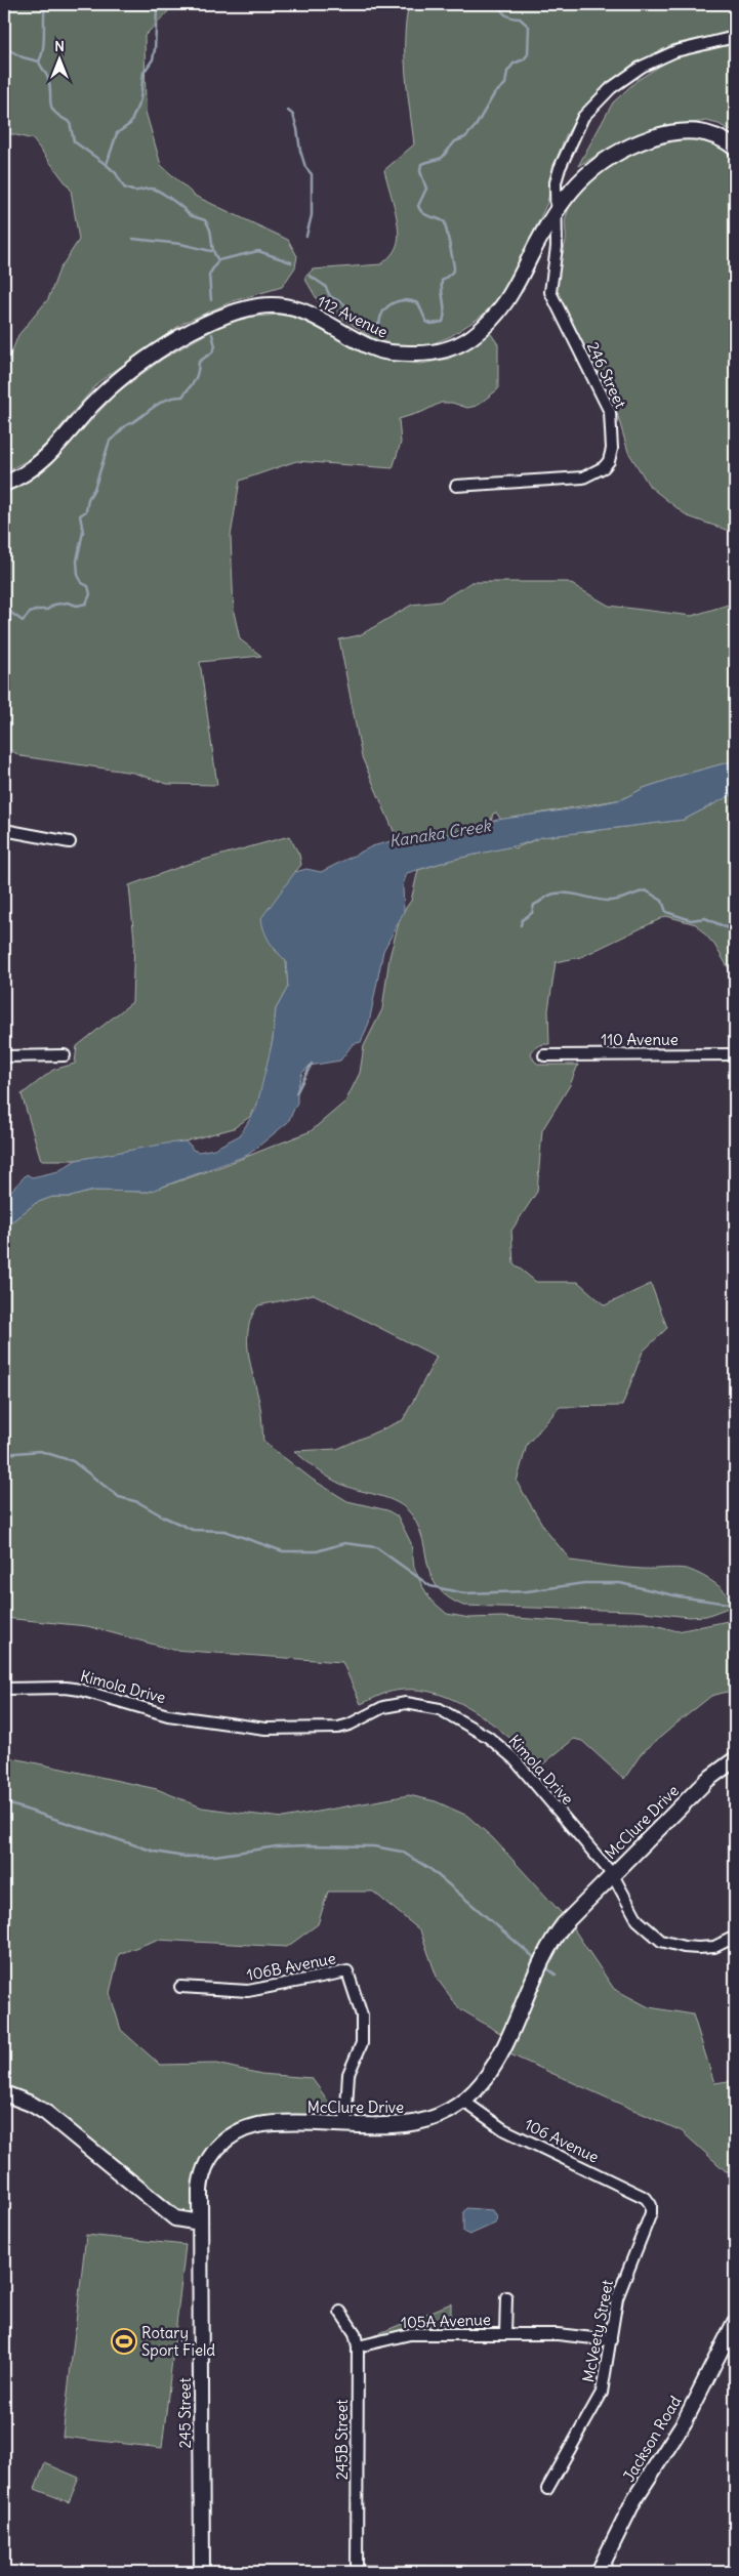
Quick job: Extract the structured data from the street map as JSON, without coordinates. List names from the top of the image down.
{
  "streets": {
    "street": [
      "112 Avenue",
      "246 Street",
      "110 Avenue",
      "Kimola Drive",
      "McClure Drive",
      "106B Avenue",
      "106 Avenue",
      "105A Avenue",
      "McVeety Street",
      "245 Street",
      "Jackson Road",
      "245B Street"
    ]
  },
  "crossings": [
    ["112 Avenue", "246 Street"],
    ["Kimola Drive", "McClure Drive"],
    ["McClure Drive", "106B Avenue"],
    ["McClure Drive", "106 Avenue"],
    ["McClure Drive", "245 Street"],
    ["106 Avenue", "McVeety Street"],
    ["105A Avenue", "McVeety Street"],
    ["105A Avenue", "245B Street"]
  ],
  "water": ["Kanaka Creek"],
  "places": {
    "sports": ["Rotary Sport Field"]
  },
  "north": "top"
}
